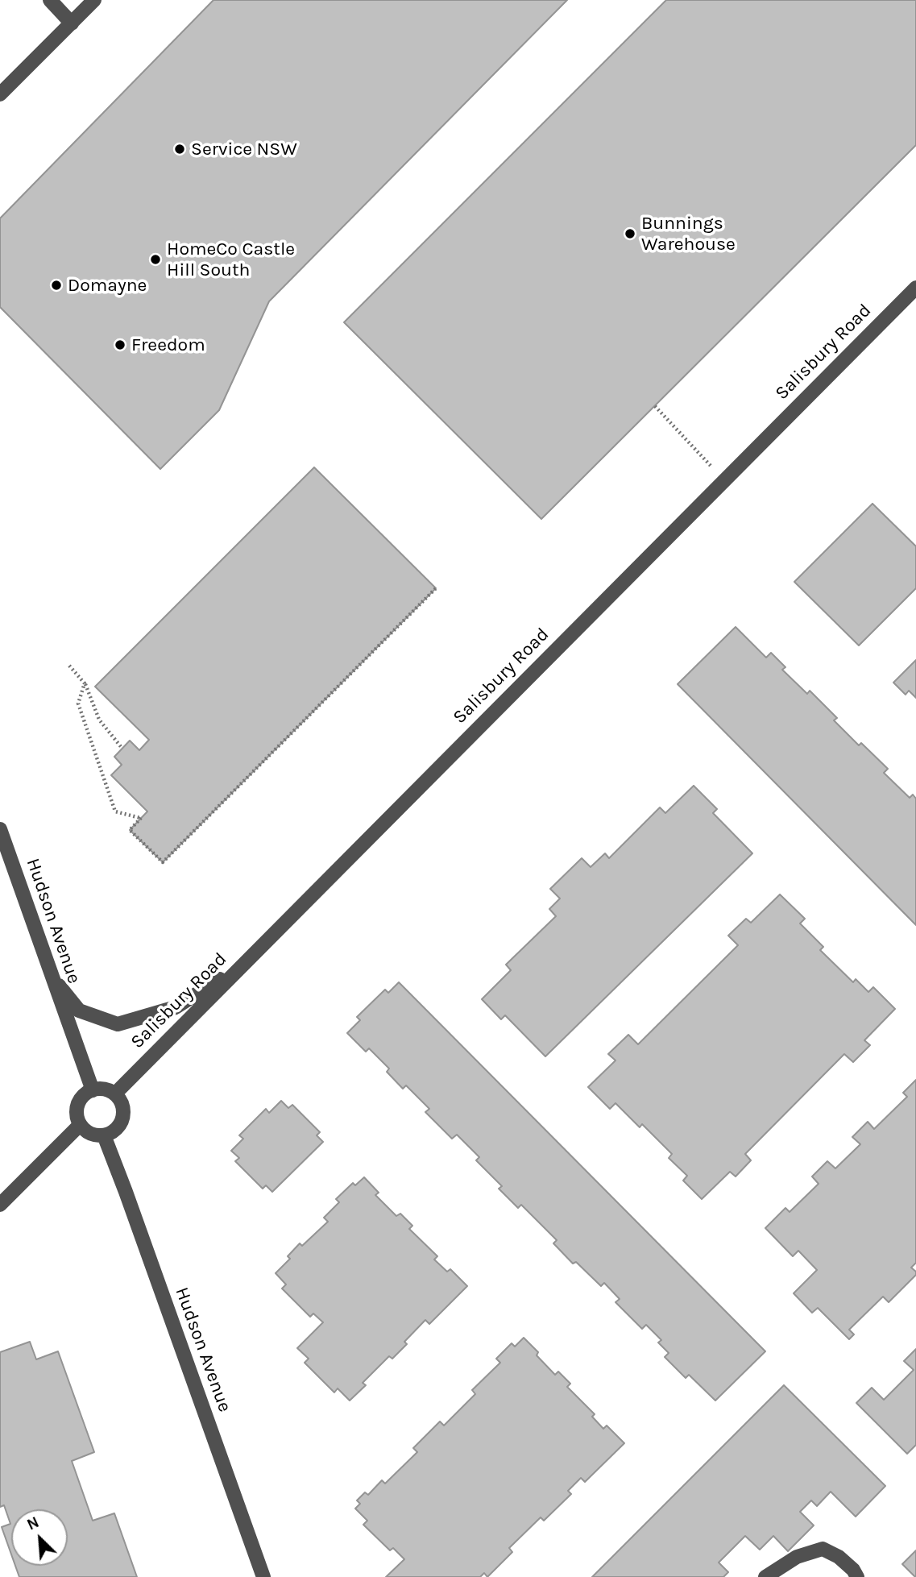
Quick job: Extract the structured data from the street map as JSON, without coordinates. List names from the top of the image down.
{
  "streets": {
    "street": ["Salisbury Road", "Hudson Avenue"]
  },
  "crossings": [
    ["Salisbury Road", "Hudson Avenue"]
  ],
  "places": [
    "Service NSW",
    "Bunnings Warehouse",
    "HomeCo Castle Hill South",
    "Domayne",
    "Freedom"
  ],
  "north": "top left"
}
